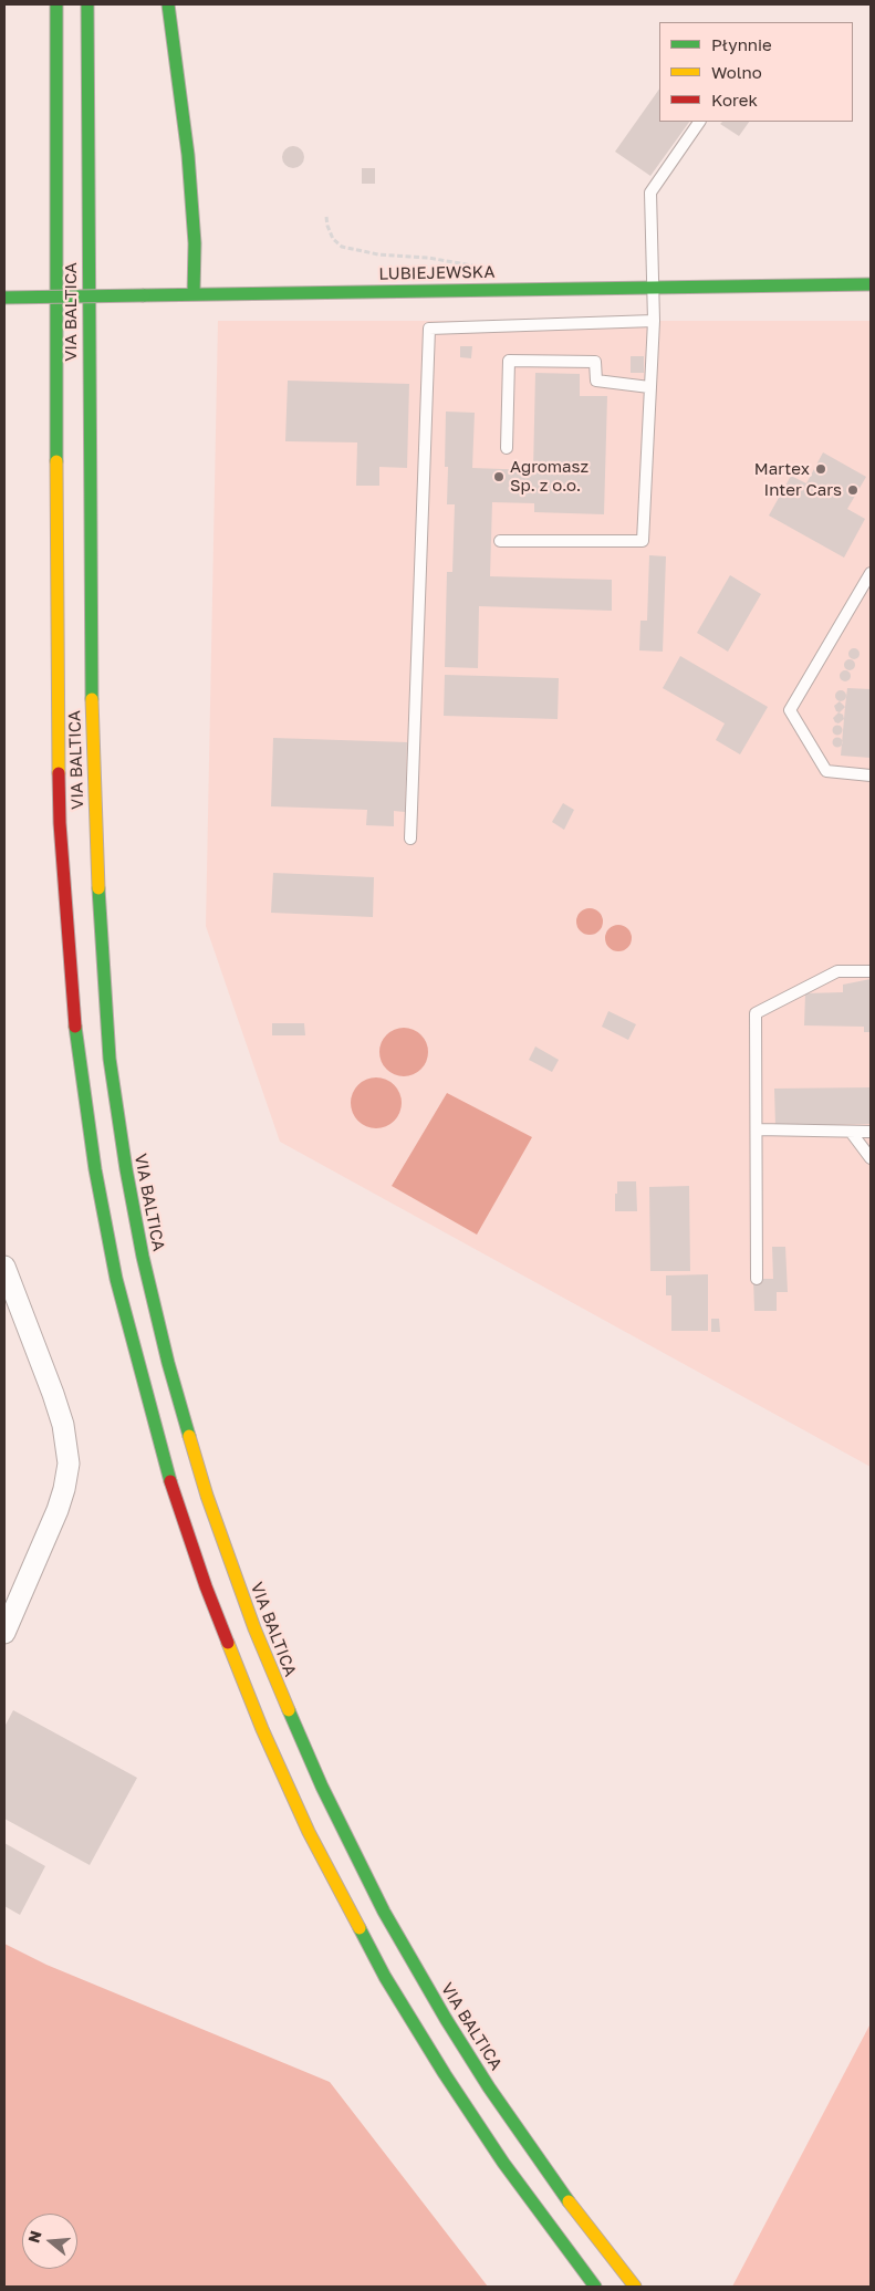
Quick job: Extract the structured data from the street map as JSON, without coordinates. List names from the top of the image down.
{
  "streets": {
    "main road": ["LUBIEJEWSKA", "VIA BALTICA"]
  },
  "places": ["Martex", "Agromasz Sp. z o.o.", "Inter Cars"],
  "legend": ["Płynnie", "Wolno", "Korek"],
  "north": "left"
}
